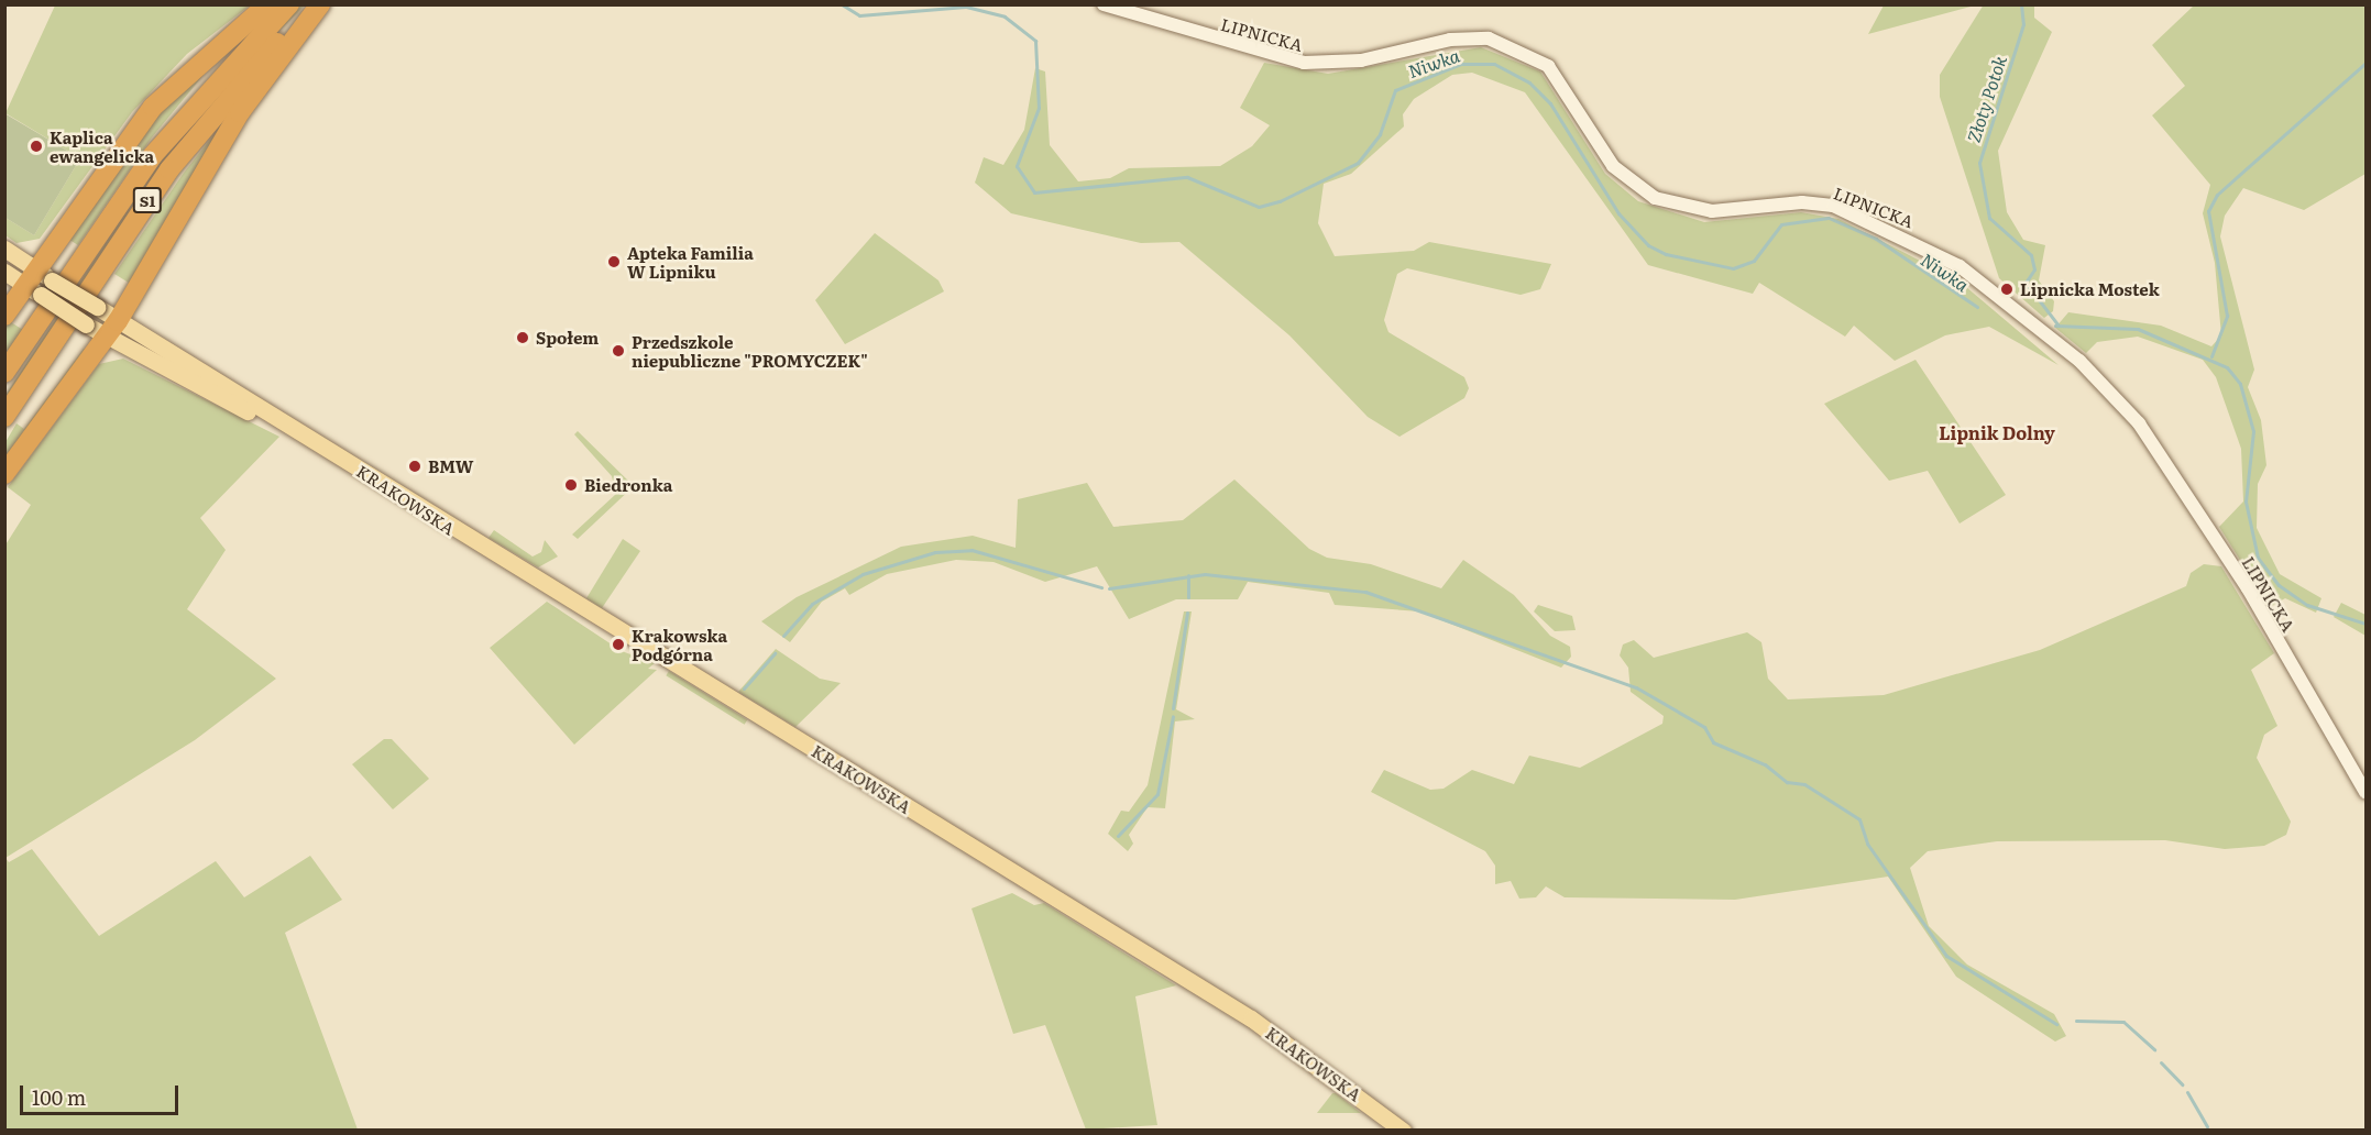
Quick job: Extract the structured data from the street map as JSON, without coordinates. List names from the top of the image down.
{
  "streets": {
    "highway": ["S1"],
    "main road": ["KRAKOWSKA"],
    "street": ["LIPNICKA"]
  },
  "districts": ["Lipnik Dolny"],
  "water": ["Niwka", "Złoty Potok"],
  "places": [
    "Kaplica ewangelicka",
    "Apteka Familia W Lipniku",
    "Lipnicka Mostek",
    "Społem",
    "Przedszkole niepubliczne \"PROMYCZEK\"",
    "BMW",
    "Biedronka",
    "Krakowska Podgórna"
  ],
  "scale_bar": "100 m"
}
